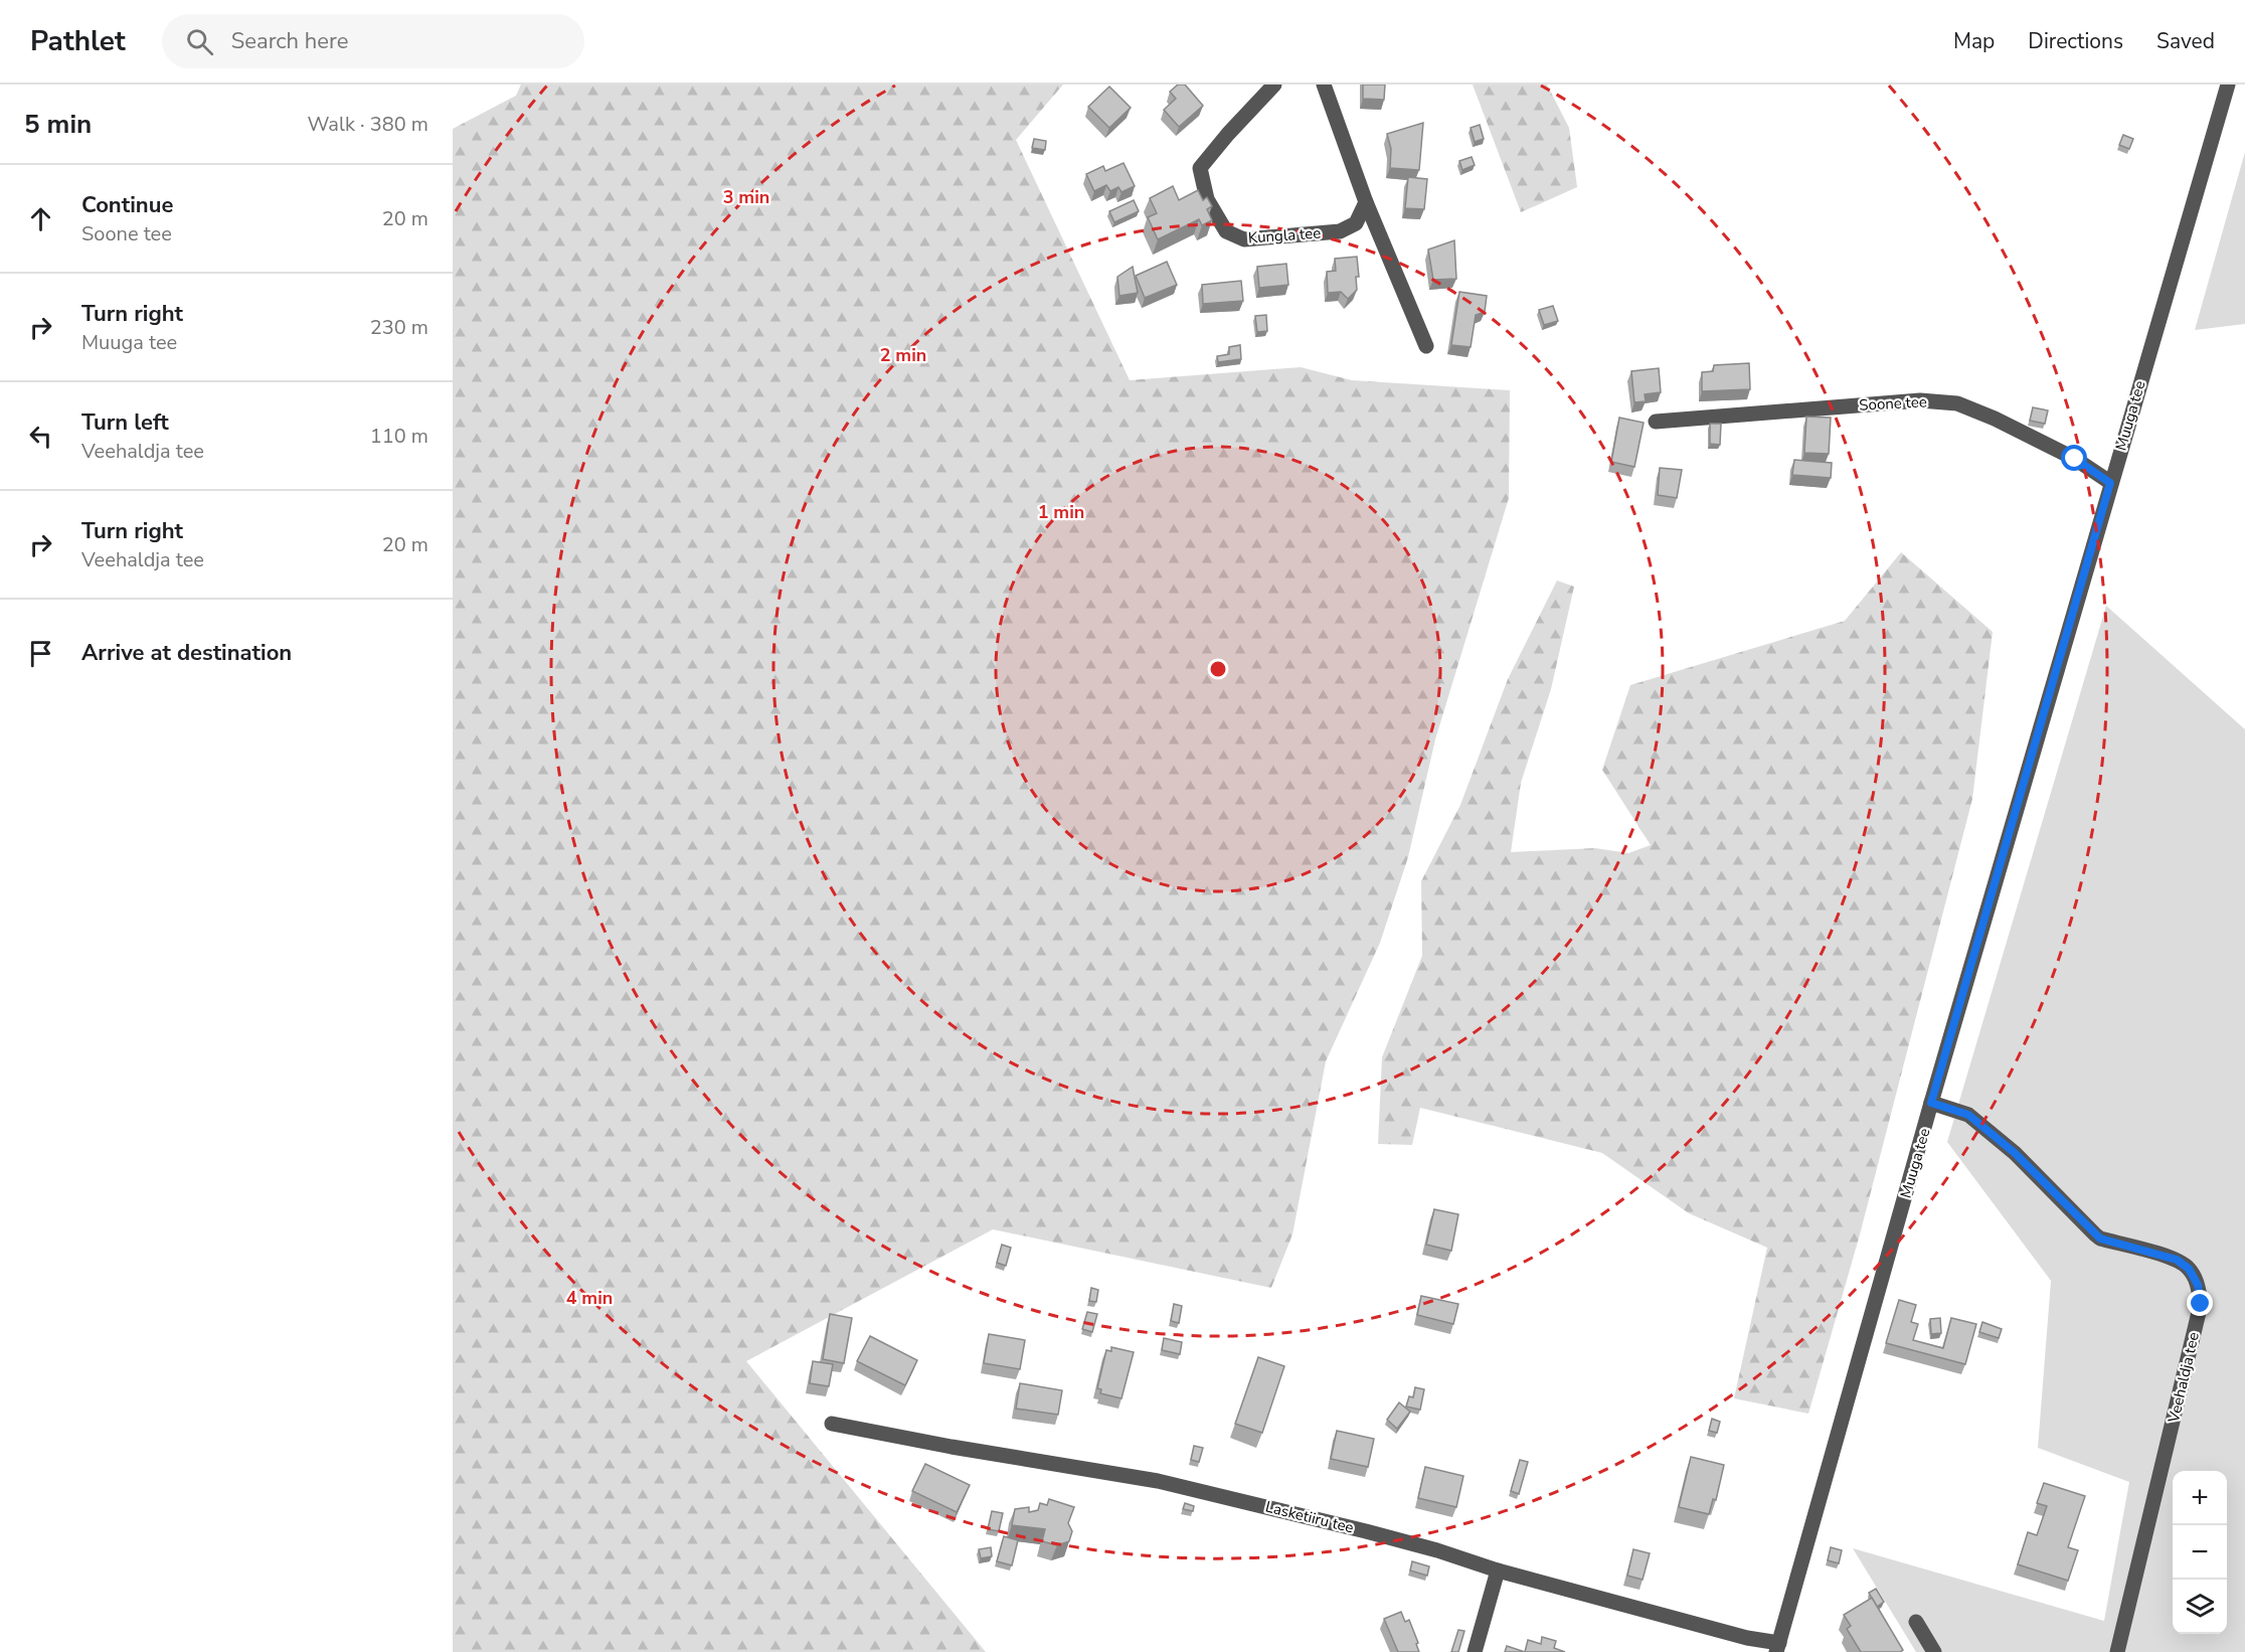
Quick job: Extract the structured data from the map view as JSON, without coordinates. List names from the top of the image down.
{
  "streets": {
    "street": [
      "Kungla tee",
      "Soone tee",
      "Muuga tee",
      "Veehaldja tee",
      "Lasketiiru tee"
    ]
  },
  "crossings": [
    ["Soone tee", "Muuga tee"],
    ["Muuga tee", "Veehaldja tee"],
    ["Muuga tee", "Lasketiiru tee"]
  ],
  "page": {
    "header": "Pathlet",
    "search": "Search here",
    "nav": ["Map", "Directions", "Saved"],
    "heading": ["5 min", "Walk · 380 m"],
    "list": [
      ["Continue", "Soone tee", "20 m"],
      ["Turn right", "Muuga tee", "230 m"],
      ["Turn left", "Veehaldja tee", "110 m"],
      ["Turn right", "Veehaldja tee", "20 m"],
      "Arrive at destination"
    ],
    "map_buttons": ["+", "−"]
  },
  "rings": [
    "3 min",
    "2 min",
    "1 min",
    "4 min"
  ]
}
